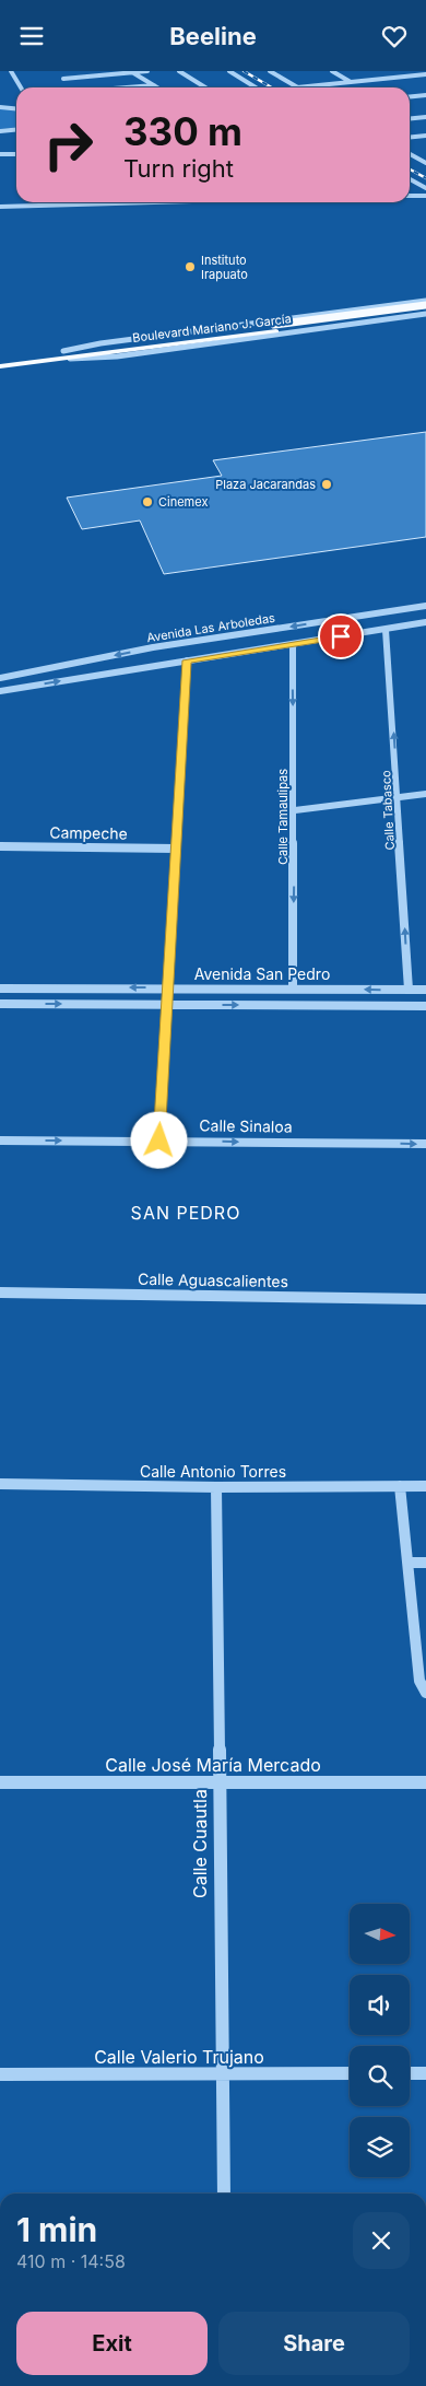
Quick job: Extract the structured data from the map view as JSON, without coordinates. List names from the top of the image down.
{
  "streets": {
    "main road": ["Boulevard Mariano J. García"],
    "street": [
      "Avenida Las Arboledas",
      "Calle Tabasco",
      "Calle Tamaulipas",
      "Campeche",
      "Avenida San Pedro",
      "Calle Sinaloa",
      "Calle Aguascalientes",
      "Calle Antonio Torres",
      "Calle José María Mercado",
      "Calle Cuautla",
      "Calle Valerio Trujano"
    ]
  },
  "crossings": [
    ["Avenida Las Arboledas", "Calle Tabasco"],
    ["Avenida Las Arboledas", "Calle Tamaulipas"],
    ["Calle Tabasco", "Avenida San Pedro"],
    ["Calle Tamaulipas", "Avenida San Pedro"],
    ["Calle Antonio Torres", "Calle Cuautla"],
    ["Calle José María Mercado", "Calle Cuautla"],
    ["Calle Cuautla", "Calle Valerio Trujano"]
  ],
  "one_way": ["Calle Tabasco", "Calle Tamaulipas", "Calle Sinaloa"],
  "districts": ["SAN PEDRO"],
  "places": ["Instituto Irapuato", "Plaza Jacarandas", "Cinemex"],
  "north": "right",
  "page": {
    "header": "Beeline",
    "turn": ["330 m", "Turn right"],
    "heading": ["1 min", "410 m · 14:58"],
    "buttons": ["Exit", "Share"]
  }
}
